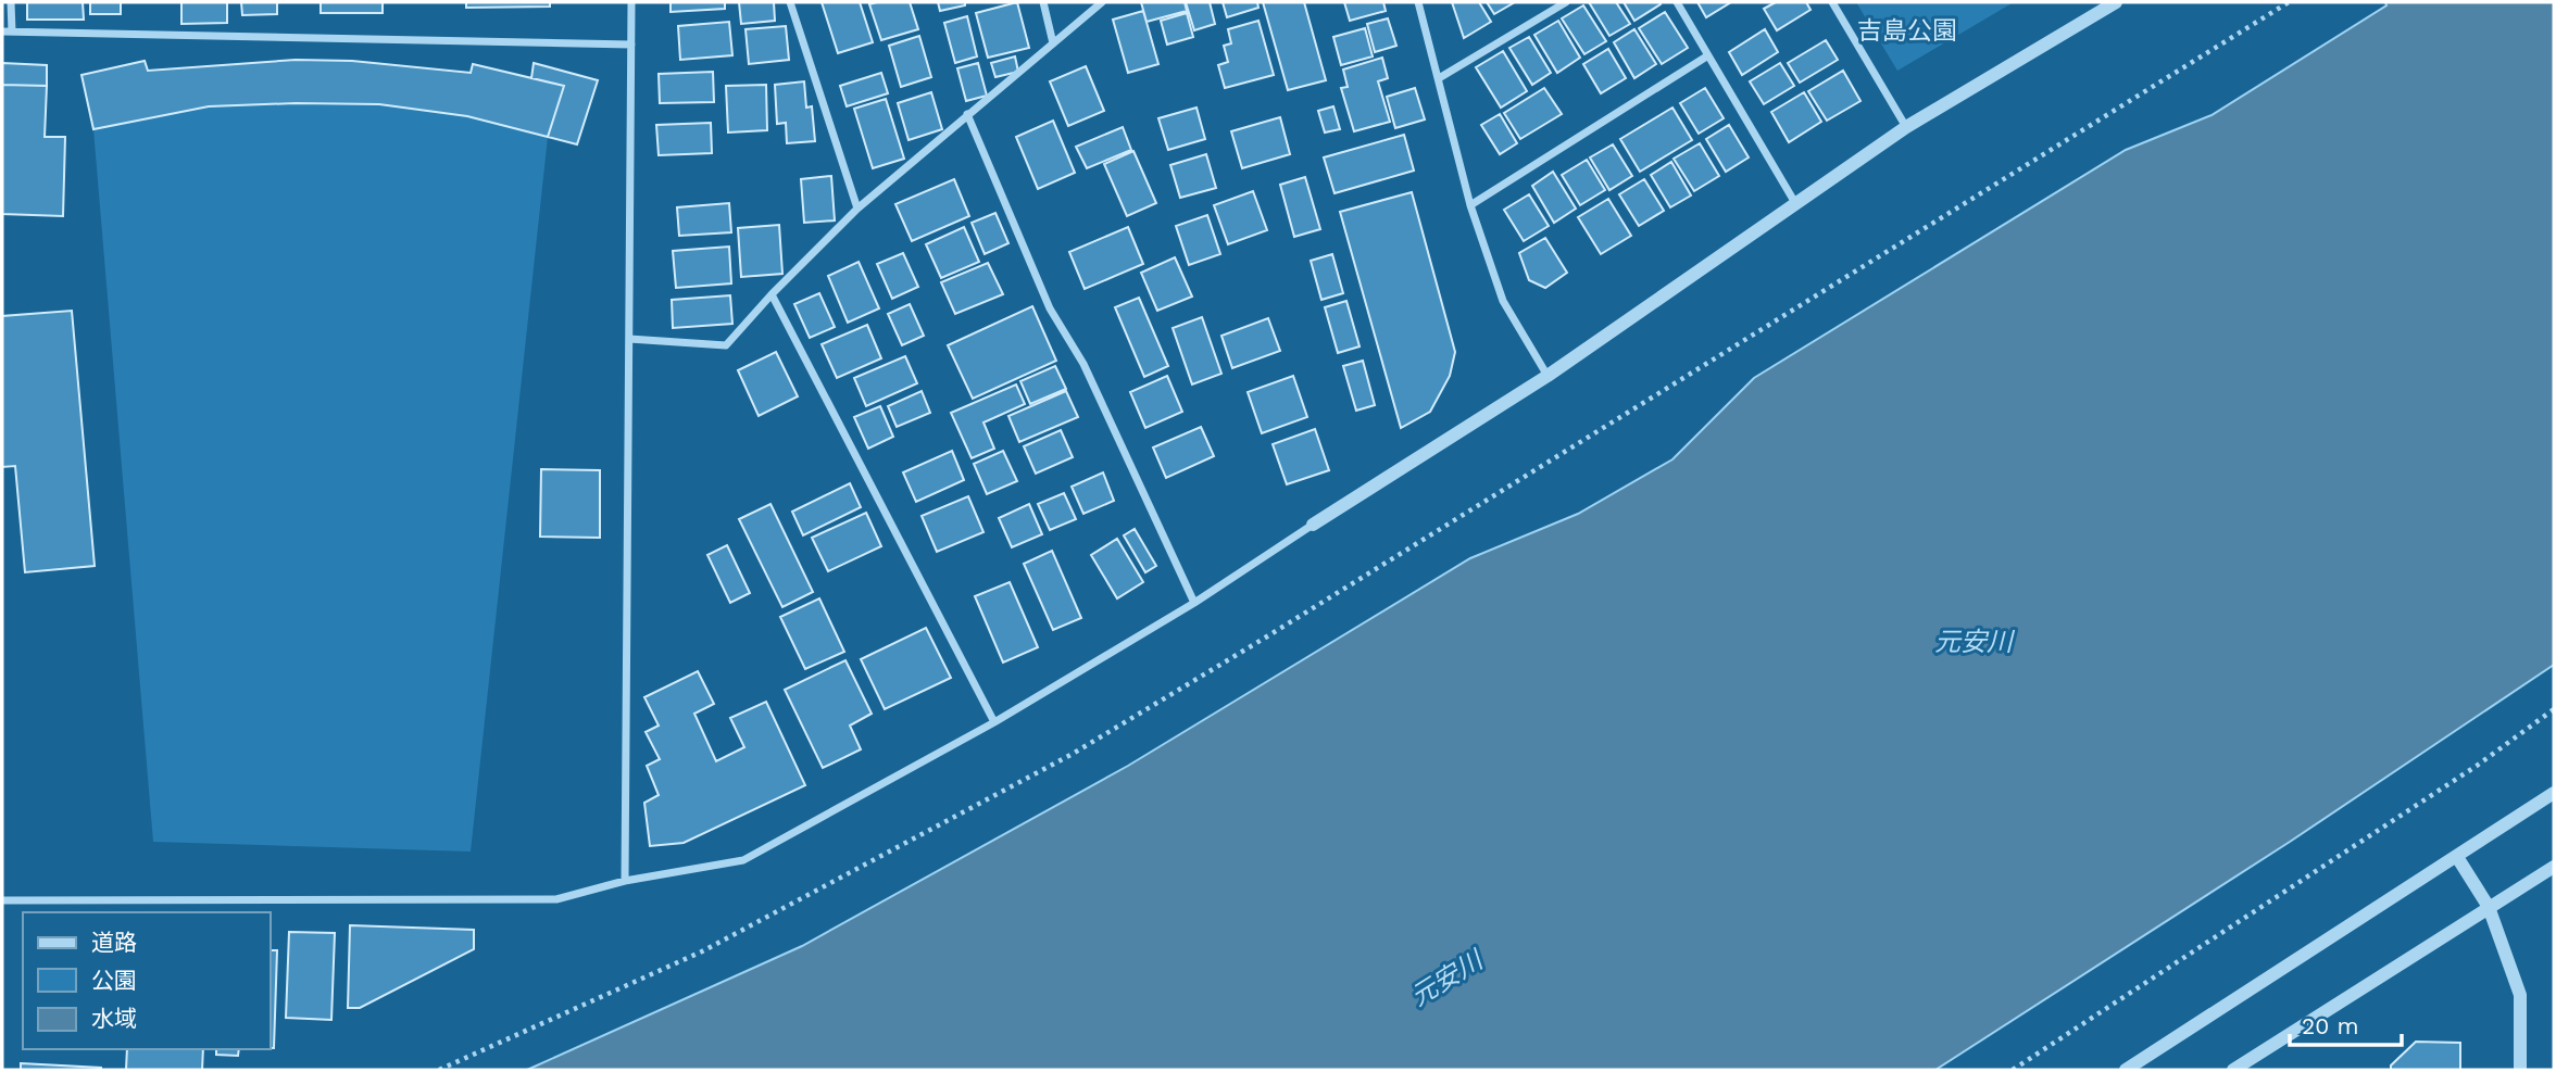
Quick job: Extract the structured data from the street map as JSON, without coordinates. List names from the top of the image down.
{
  "water": ["元安川"],
  "parks": ["吉島公園"],
  "legend": ["道路", "公園", "水域"],
  "scale_bar": "20 m"
}
